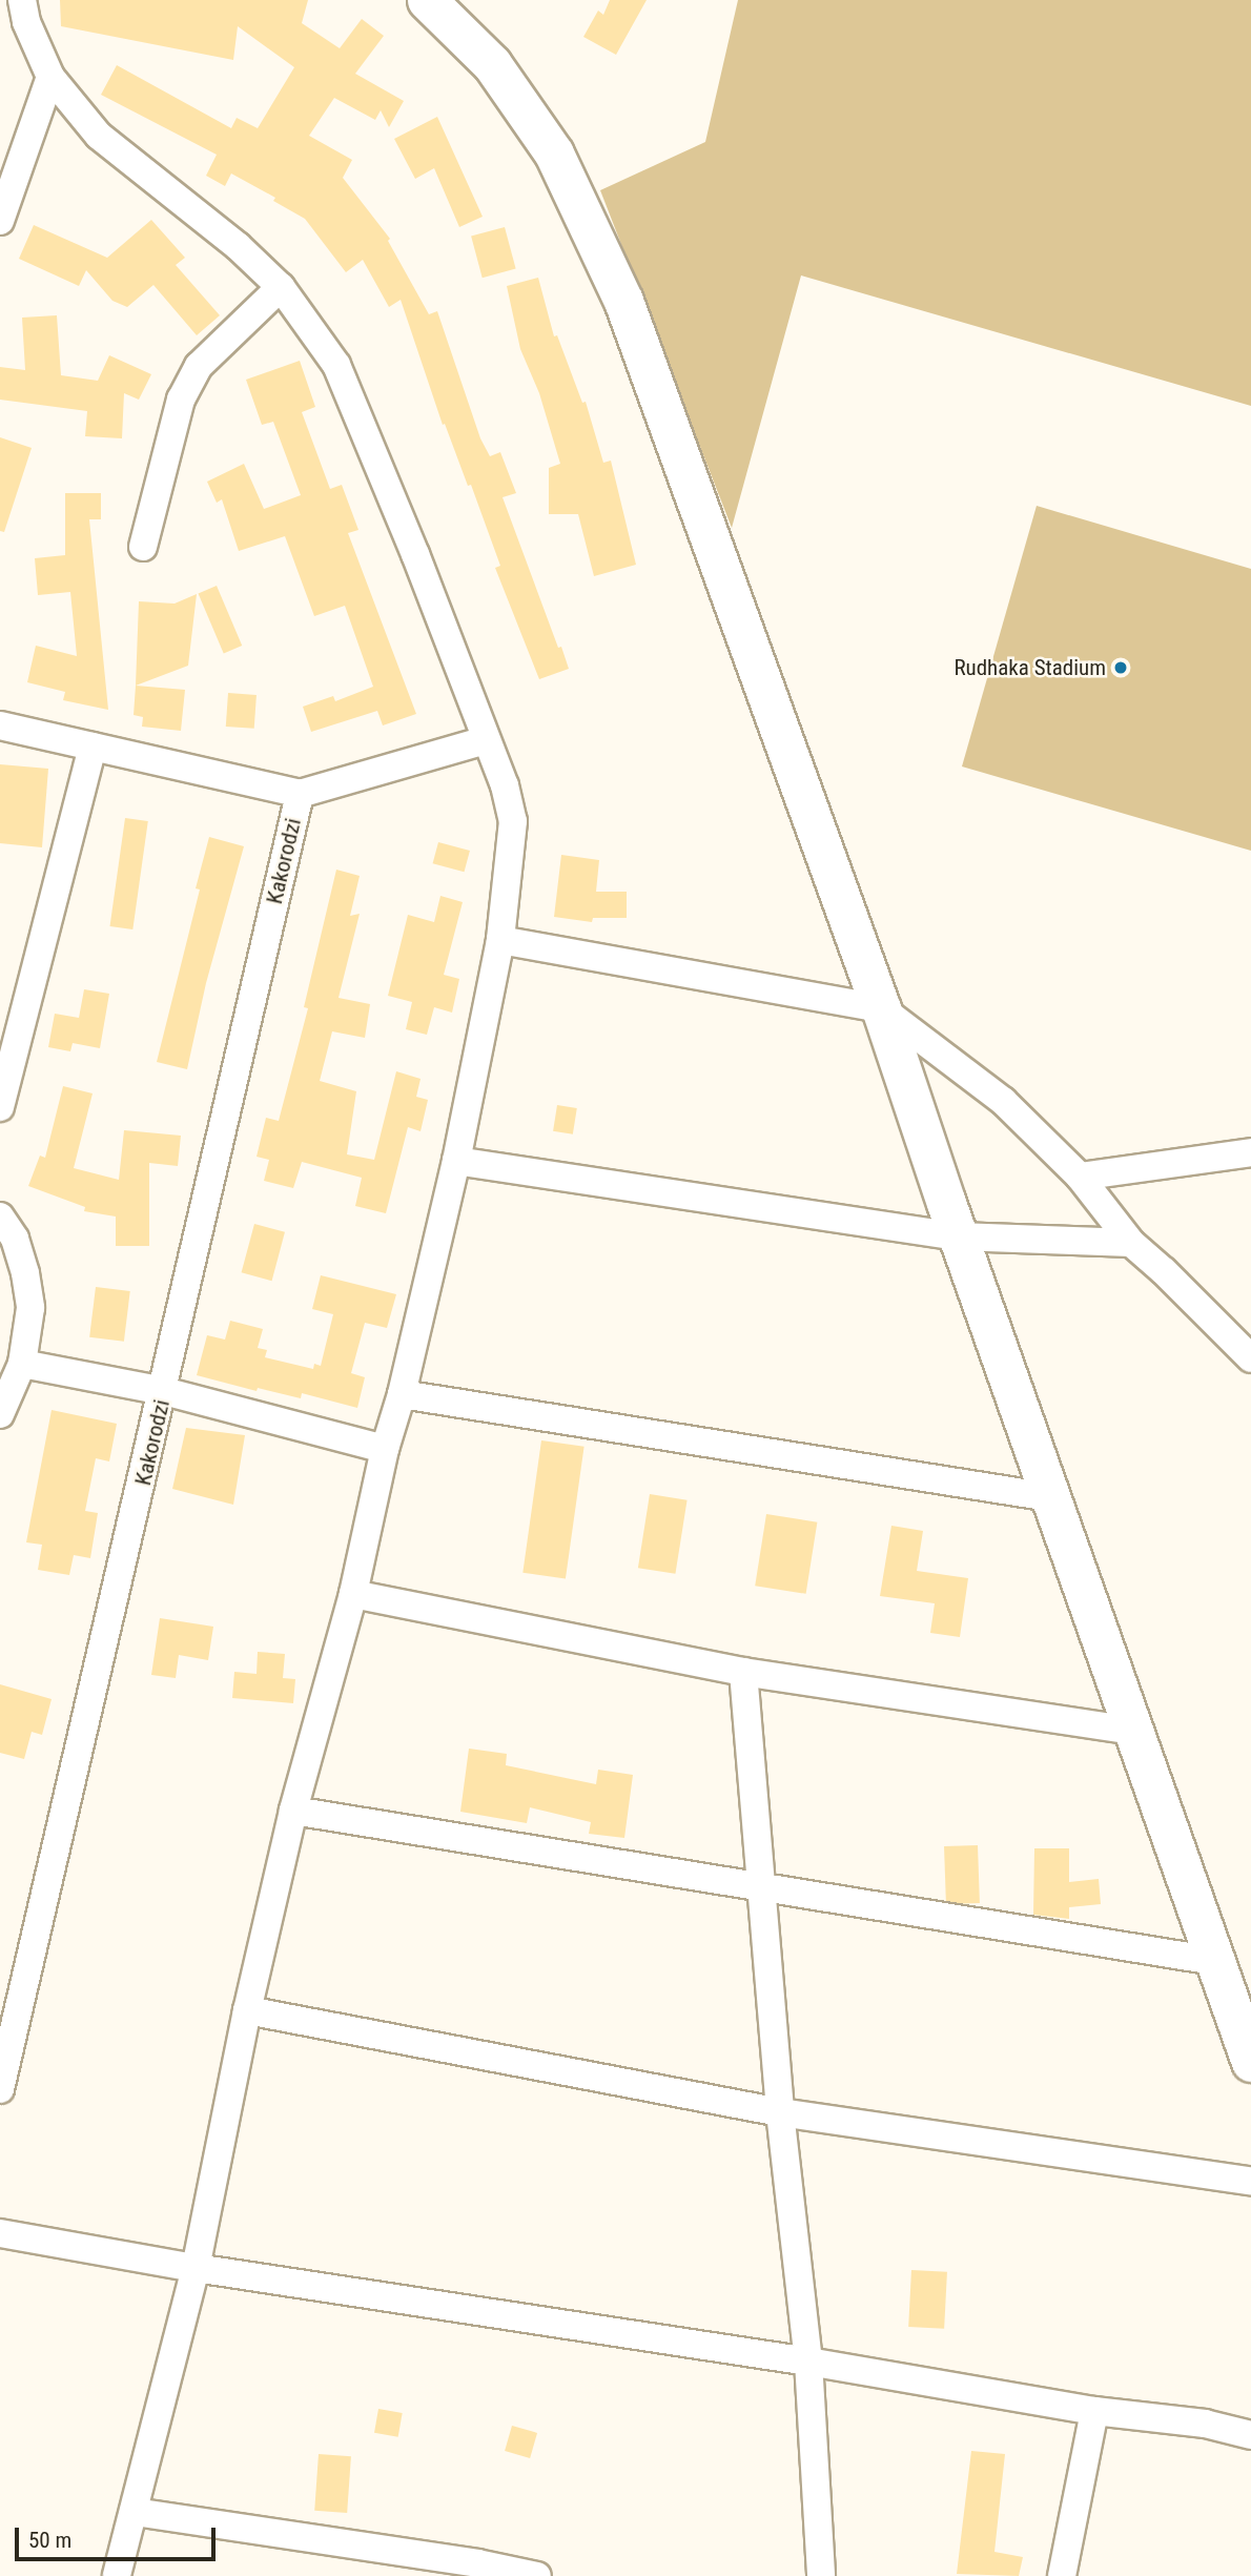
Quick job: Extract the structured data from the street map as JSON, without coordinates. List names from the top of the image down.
{
  "streets": {
    "street": ["Kakorodzi"]
  },
  "places": ["Rudhaka Stadium"],
  "scale_bar": "50 m"
}
